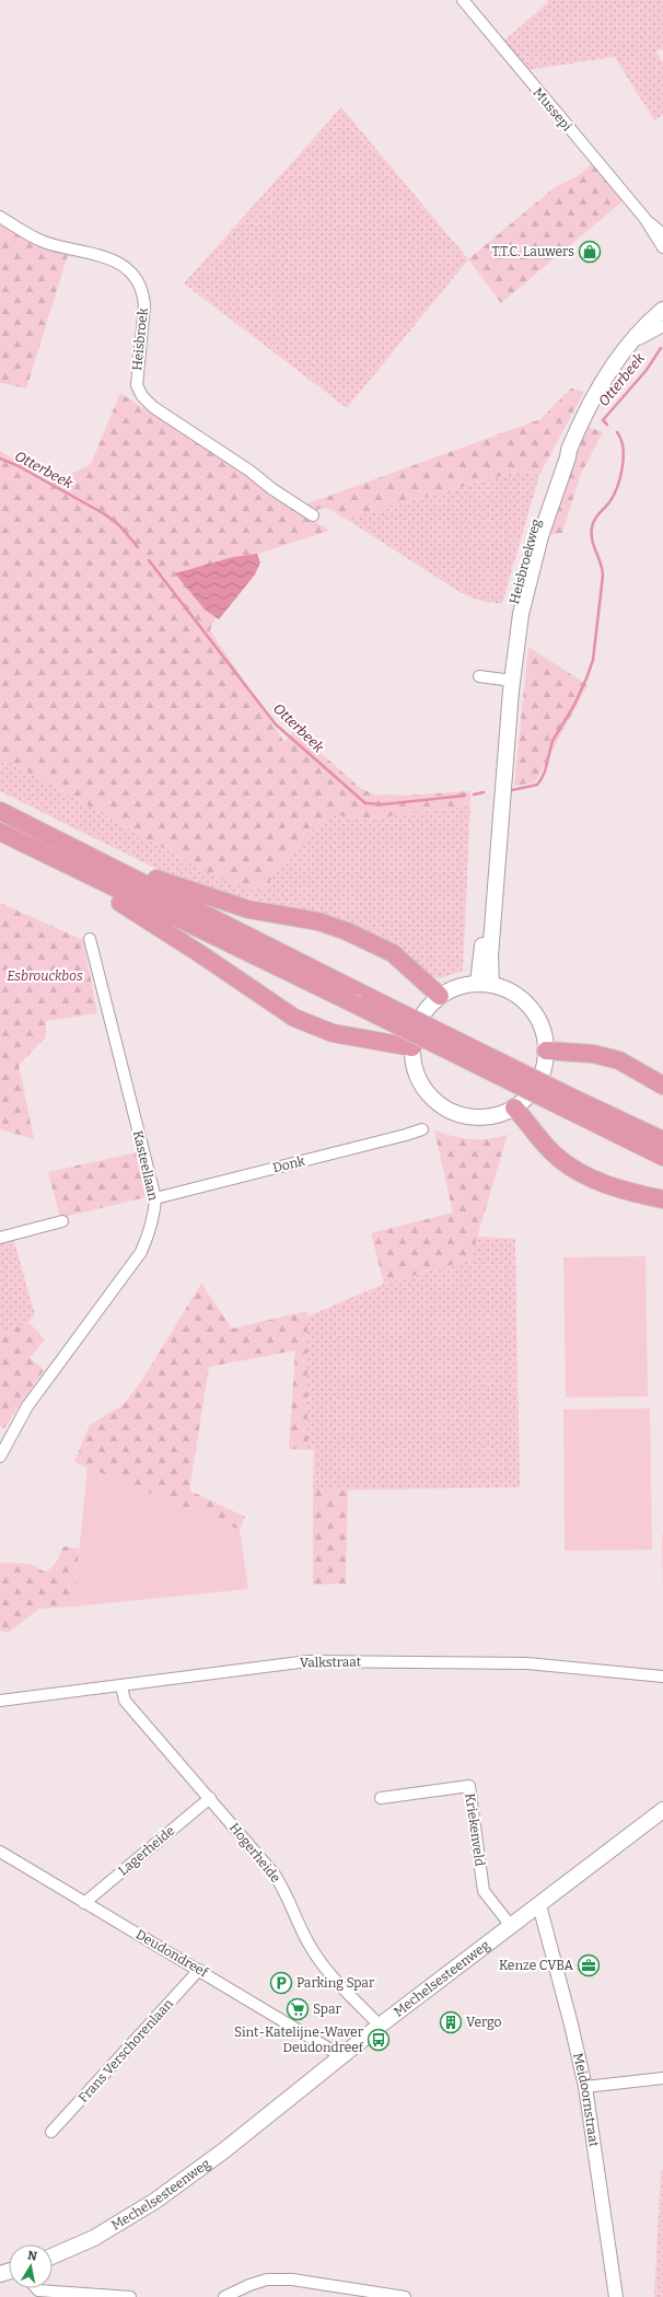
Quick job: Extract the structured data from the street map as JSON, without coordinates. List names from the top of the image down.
{
  "streets": {
    "main road": ["Heisbroekweg", "Mechelsesteenweg"],
    "street": [
      "Mussepi",
      "Heisbroek",
      "Donk",
      "Kasteellaan",
      "Valkstraat",
      "Kriekenveld",
      "Lagerheide",
      "Hogerheide",
      "Deudondreef",
      "Frans Verschorenlaan",
      "Meidoornstraat"
    ]
  },
  "crossings": [
    ["Donk", "Kasteellaan"],
    ["Valkstraat", "Hogerheide"],
    ["Kriekenveld", "Mechelsesteenweg"],
    ["Lagerheide", "Hogerheide"],
    ["Lagerheide", "Deudondreef"],
    ["Hogerheide", "Mechelsesteenweg"],
    ["Deudondreef", "Mechelsesteenweg"],
    ["Deudondreef", "Frans Verschorenlaan"],
    ["Mechelsesteenweg", "Meidoornstraat"]
  ],
  "water": ["Otterbeek"],
  "parks": ["Esbrouckbos"],
  "places": {
    "shop": ["T.T.C. Lauwers"],
    "office": ["Kenze CVBA"],
    "parking": ["Parking Spar"],
    "supermarket": ["Spar"],
    "building": ["Vergo"],
    "bus stop": ["Sint-Katelijne-Waver Deudondreef"]
  },
  "north": "top"
}
